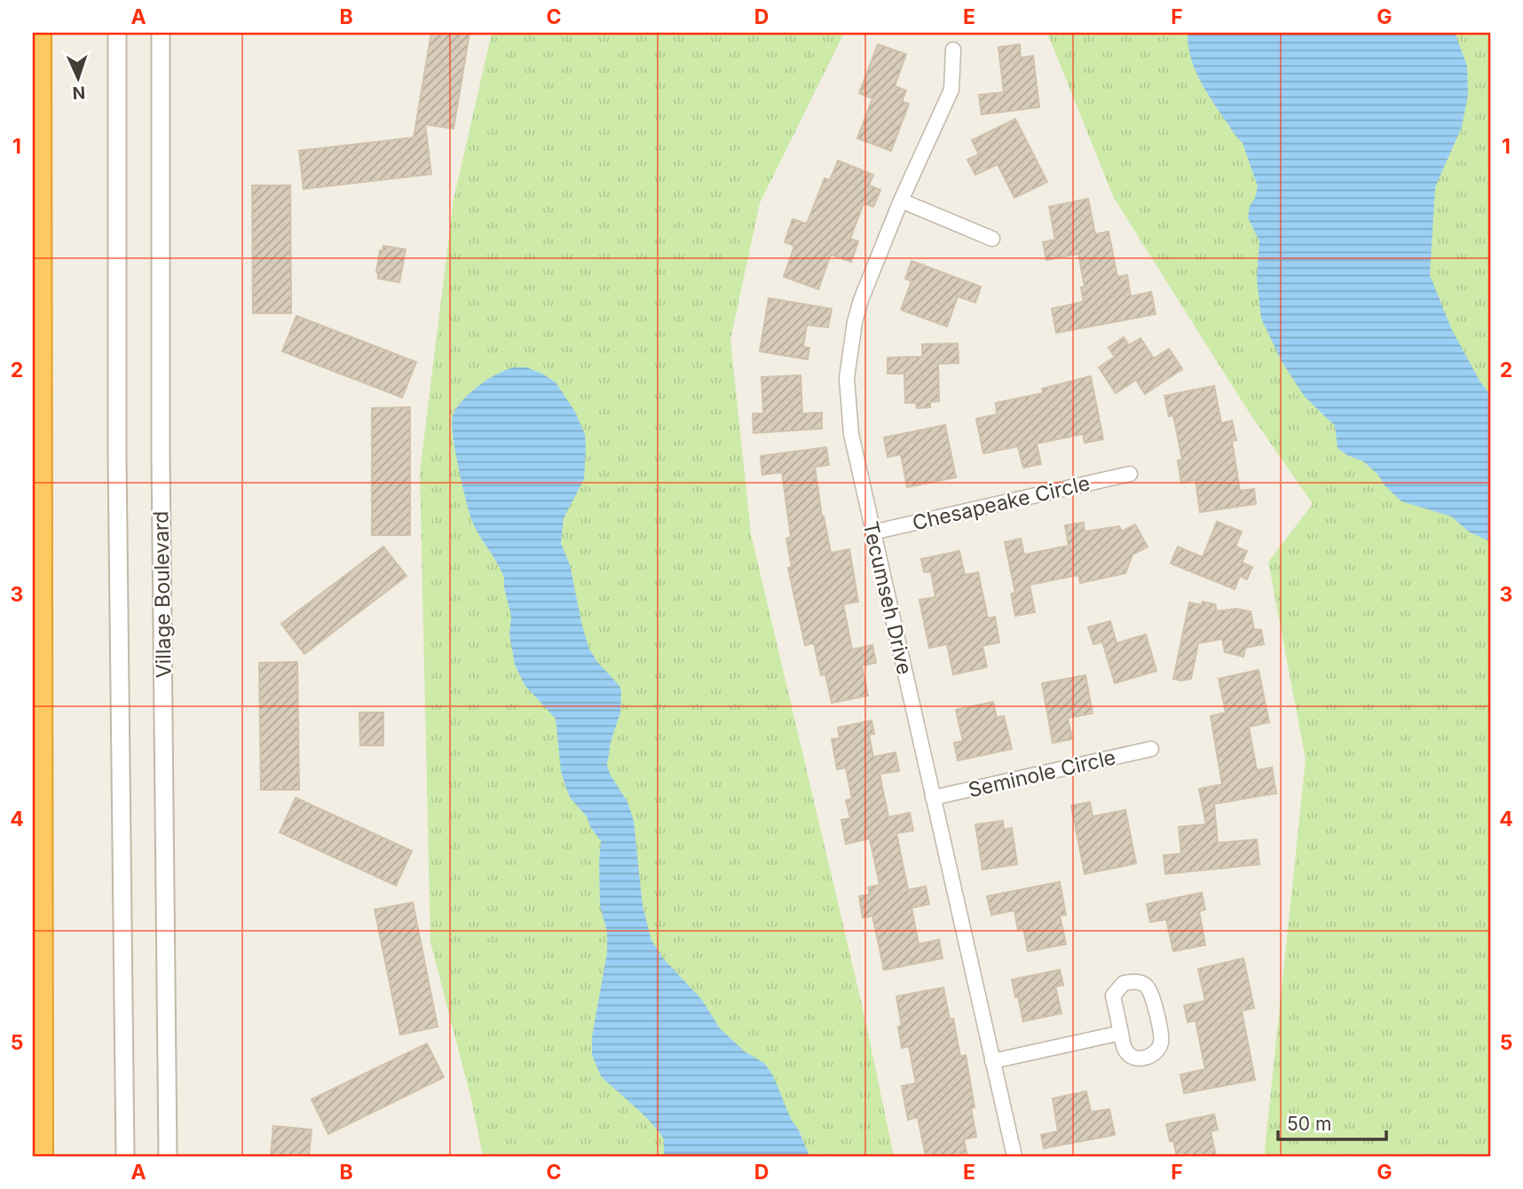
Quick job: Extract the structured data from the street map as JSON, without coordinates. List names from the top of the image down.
{
  "streets": {
    "street": [
      "Chesapeake Circle",
      "Village Boulevard",
      "Tecumseh Drive",
      "Seminole Circle"
    ]
  },
  "crossings": [
    ["Chesapeake Circle", "Tecumseh Drive"],
    ["Tecumseh Drive", "Seminole Circle"]
  ],
  "scale_bar": "50 m",
  "north": "bottom",
  "grid": {
    "columns": [
      "A",
      "B",
      "C",
      "D",
      "E",
      "F",
      "G"
    ],
    "rows": [
      "1",
      "2",
      "3",
      "4",
      "5"
    ]
  }
}
